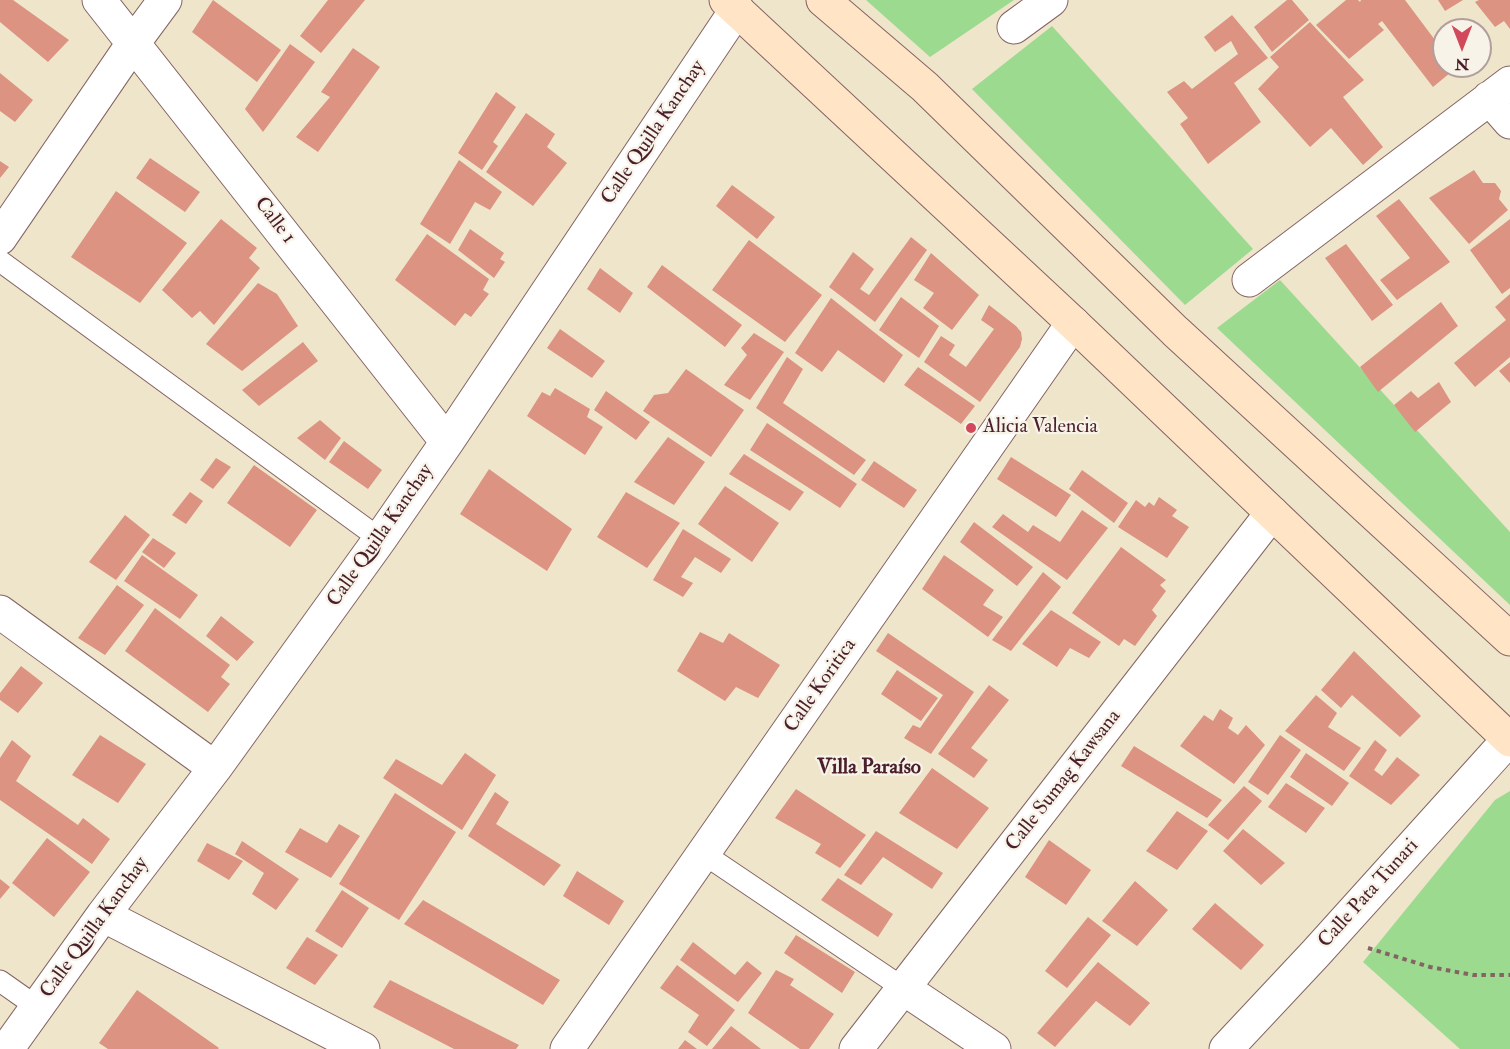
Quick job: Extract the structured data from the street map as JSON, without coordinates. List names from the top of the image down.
{
  "streets": {
    "street": [
      "Calle Quilla Kanchay",
      "Calle 1",
      "Calle Koritica",
      "Calle Sumag Kawsana",
      "Calle Pata Tunari"
    ]
  },
  "crossings": [
    ["Calle Quilla Kanchay", "Calle 1"]
  ],
  "districts": ["Villa Paraíso"],
  "places": ["Alicia Valencia"],
  "north": "bottom"
}
